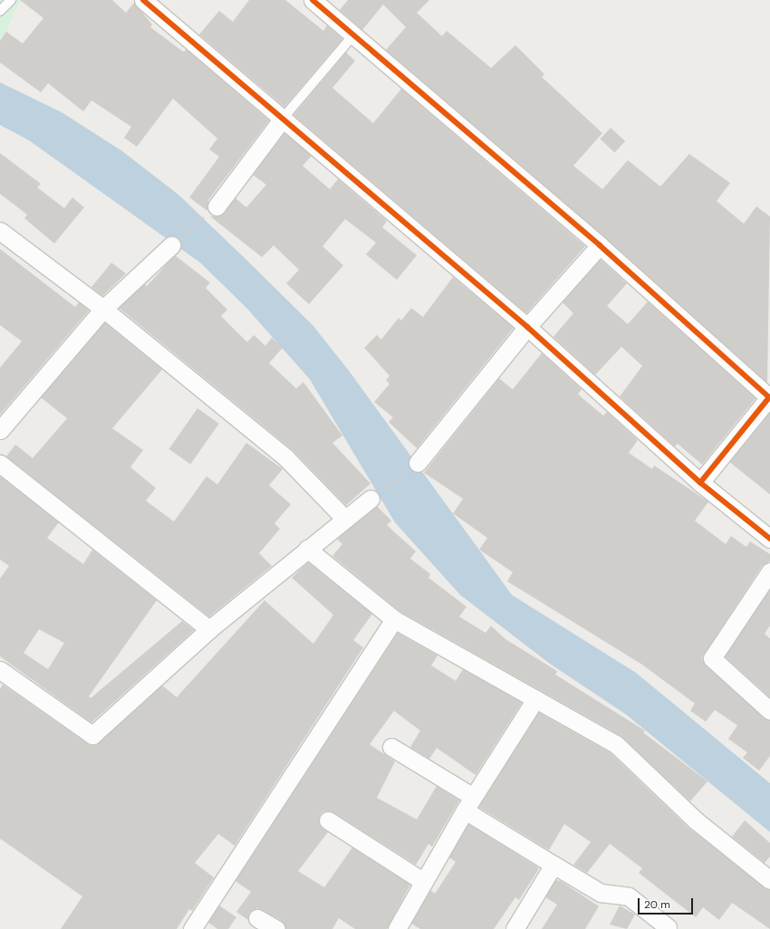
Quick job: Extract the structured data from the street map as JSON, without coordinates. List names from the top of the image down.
{
  "scale_bar": "20 m"
}
